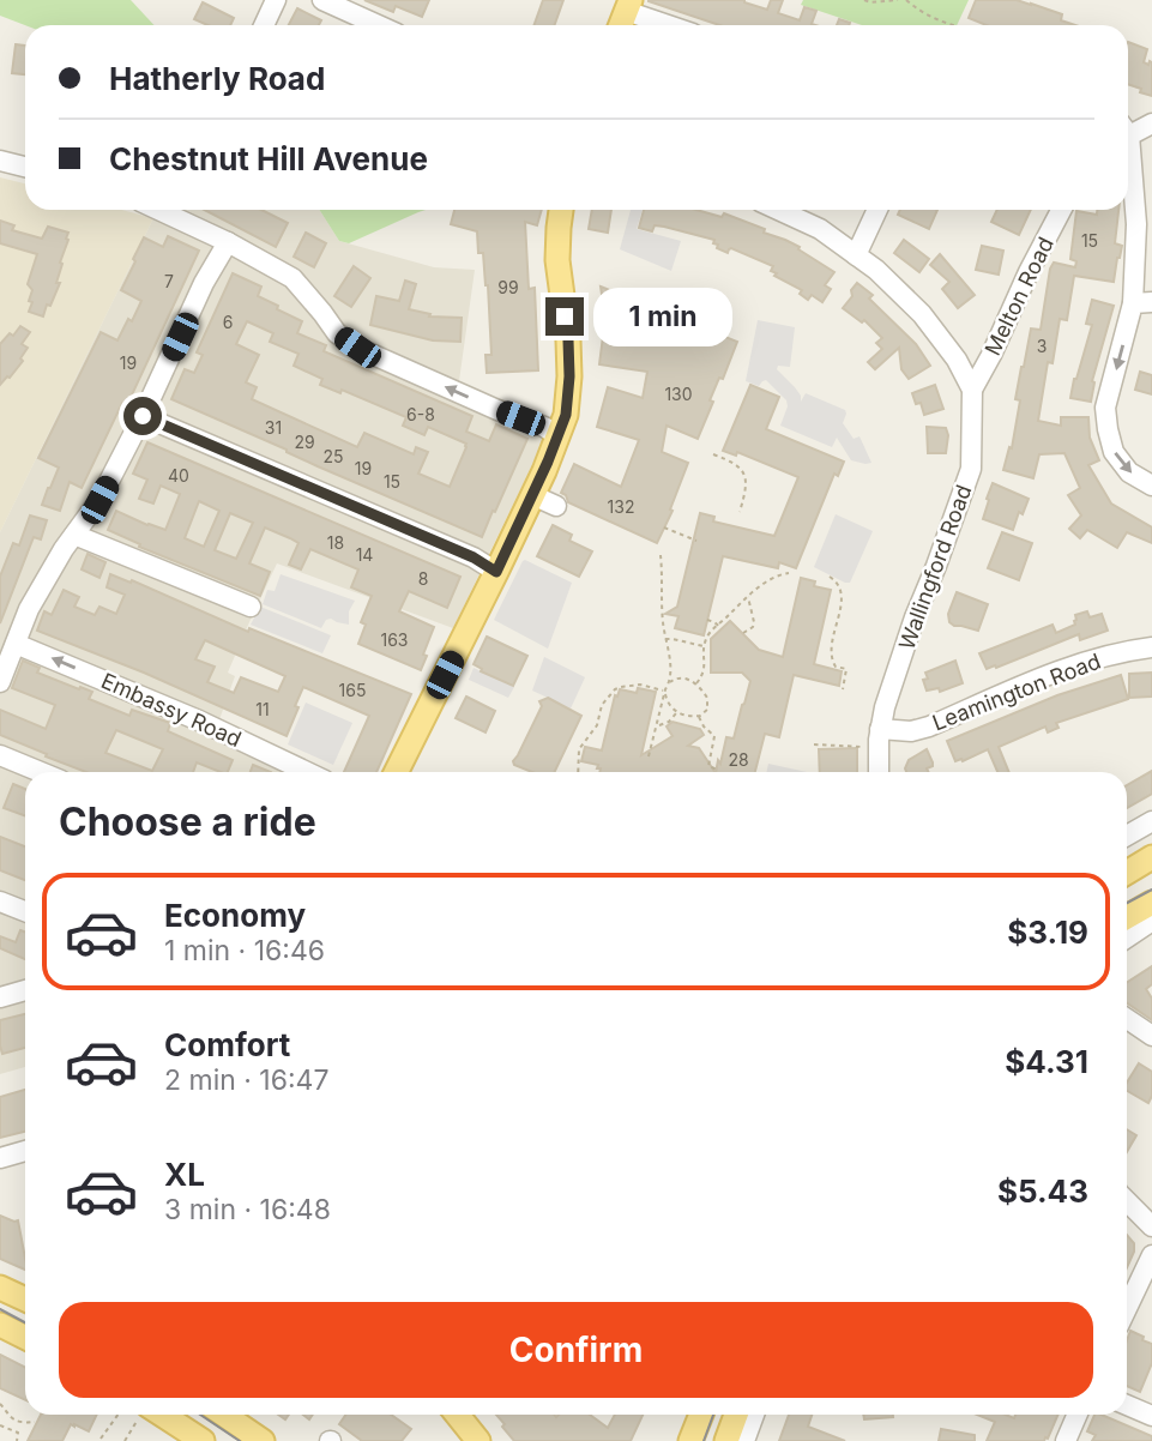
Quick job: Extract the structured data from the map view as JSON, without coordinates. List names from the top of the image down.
{
  "streets": {
    "street": [
      "Melton Road",
      "Wallingford Road",
      "Leamington Road",
      "Embassy Road"
    ]
  },
  "crossings": [
    ["Melton Road", "Wallingford Road"],
    ["Wallingford Road", "Leamington Road"]
  ],
  "house_numbers": [
    "15",
    "7",
    "99",
    "6",
    "3",
    "19",
    "130",
    "6-8",
    "31",
    "29",
    "25",
    "19",
    "40",
    "15",
    "132",
    "18",
    "14",
    "8",
    "163",
    "165",
    "11",
    "28"
  ],
  "page": {
    "banner": ["Hatherly Road", "Chestnut Hill Avenue"],
    "bubble": "1 min",
    "heading": "Choose a ride",
    "list": [
      {
        "name": "Economy",
        "note": "1 min · 16:46",
        "value": "$3.19"
      },
      {
        "name": "Comfort",
        "note": "2 min · 16:47",
        "value": "$4.31"
      },
      {
        "name": "XL",
        "note": "3 min · 16:48",
        "value": "$5.43"
      }
    ],
    "buttons": "Confirm"
  }
}
